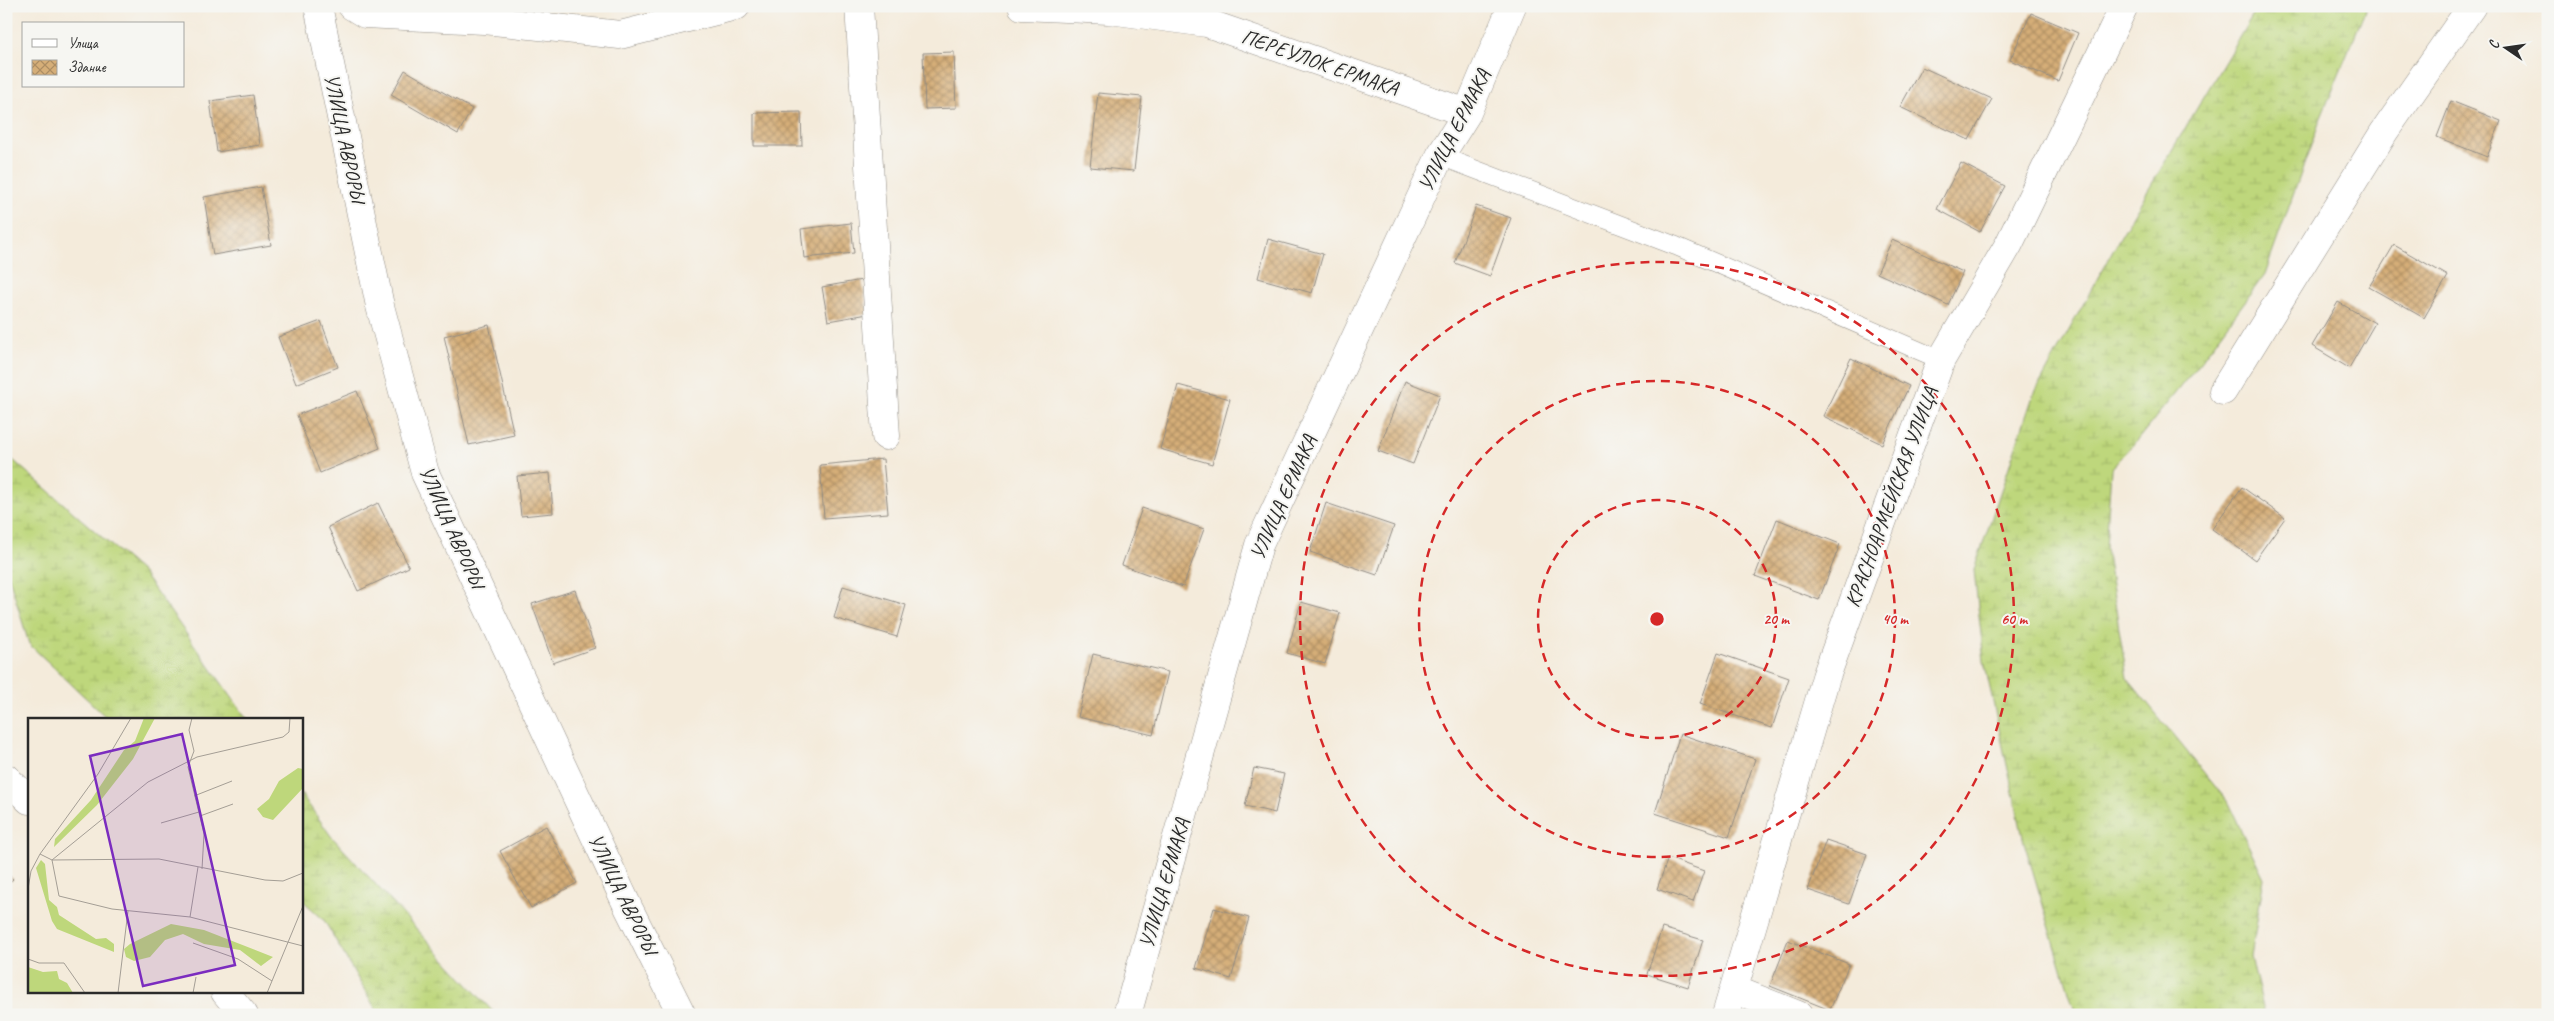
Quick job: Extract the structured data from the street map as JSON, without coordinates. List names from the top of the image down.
{
  "streets": {
    "street": [
      "ПЕРЕУЛОК ЕРМАКА",
      "УЛИЦА ЕРМАКА",
      "УЛИЦА АВРОРЫ",
      "КРАСНОАРМЕЙСКАЯ УЛИЦА"
    ]
  },
  "crossings": [
    ["ПЕРЕУЛОК ЕРМАКА", "УЛИЦА ЕРМАКА"]
  ],
  "legend": ["Улица", "Здание"],
  "north": "left",
  "rings": ["20 m", "40 m", "60 m"]
}
